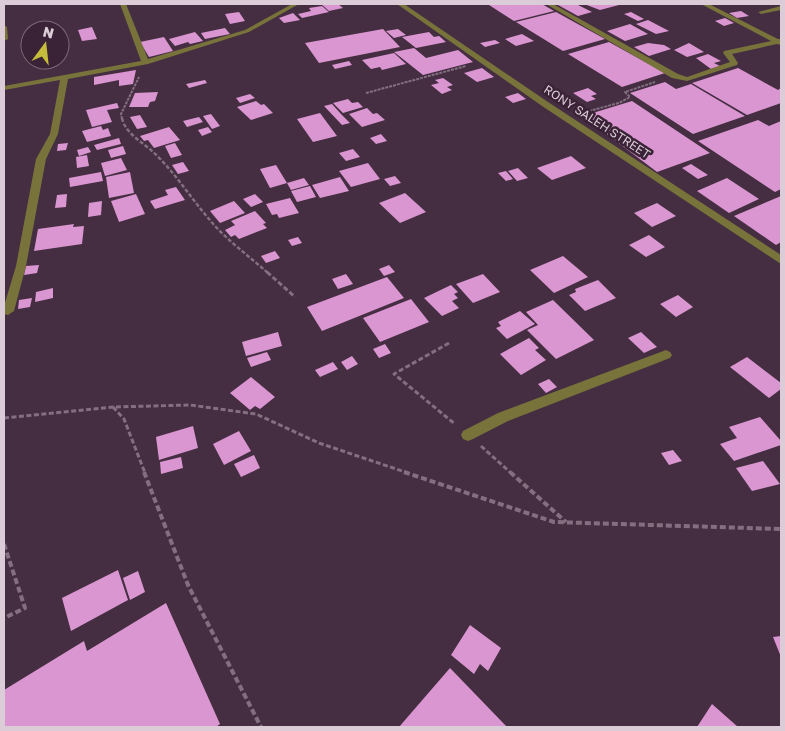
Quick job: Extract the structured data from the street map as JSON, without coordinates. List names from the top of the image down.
{
  "streets": {
    "street": ["RONY SALEH STREET"]
  },
  "north": "top"
}
